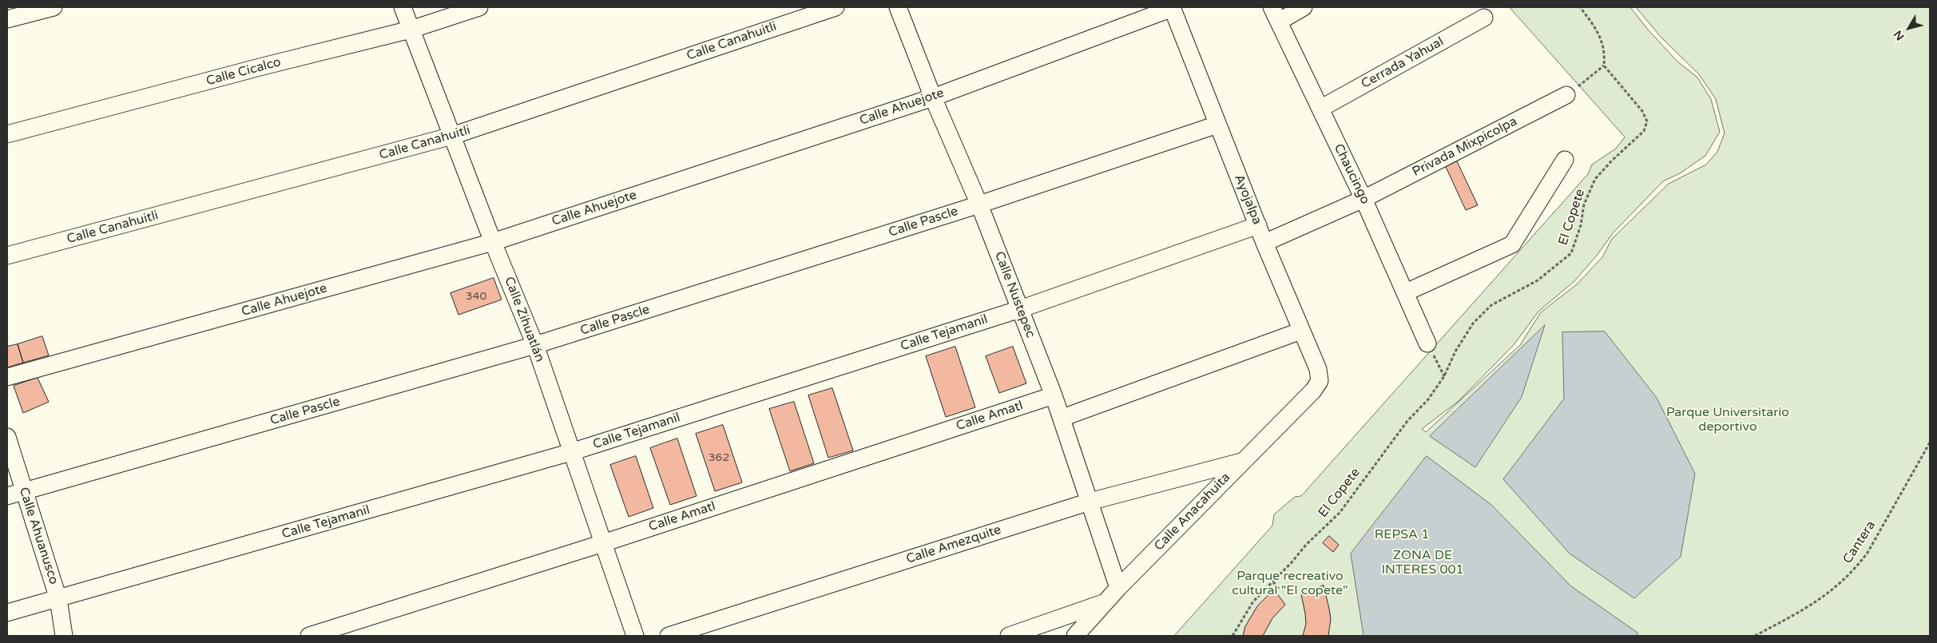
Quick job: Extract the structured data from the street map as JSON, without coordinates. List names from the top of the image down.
{
  "streets": {
    "street": [
      "Calle Canahuitli",
      "Cerrada Yahual",
      "Calle Cicalco",
      "Calle Ahuejote",
      "Privada Mixpicolpa",
      "Chaucingo",
      "Ayojalpa",
      "Calle Pascle",
      "Calle Nustepec",
      "Calle Zihuatlán",
      "Calle Tejamanil",
      "Calle Amatl",
      "Calle Anacahuita",
      "Calle Ahuanusco",
      "Calle Amezquite"
    ],
    "path": ["El Copete", "Cantera"]
  },
  "crossings": [
    ["Calle Canahuitli", "Calle Zihuatlán"],
    ["Cerrada Yahual", "Chaucingo"],
    ["Calle Cicalco", "Calle Zihuatlán"],
    ["Calle Ahuejote", "Ayojalpa"],
    ["Calle Ahuejote", "Calle Nustepec"],
    ["Calle Ahuejote", "Calle Zihuatlán"],
    ["Privada Mixpicolpa", "Chaucingo"],
    ["Ayojalpa", "Calle Pascle"],
    ["Ayojalpa", "Calle Tejamanil"],
    ["Ayojalpa", "Calle Anacahuita"],
    ["Calle Pascle", "Calle Nustepec"],
    ["Calle Pascle", "Calle Zihuatlán"],
    ["Calle Pascle", "Calle Ahuanusco"],
    ["Calle Nustepec", "Calle Tejamanil"],
    ["Calle Nustepec", "Calle Amatl"],
    ["Calle Nustepec", "Calle Anacahuita"],
    ["Calle Nustepec", "Calle Amezquite"],
    ["Calle Zihuatlán", "Calle Tejamanil"],
    ["Calle Zihuatlán", "Calle Amatl"],
    ["Calle Tejamanil", "Calle Ahuanusco"],
    ["Calle Anacahuita", "Calle Amezquite"]
  ],
  "parks": [
    "Parque Universitario deportivo",
    "REPSA 1",
    "ZONA DE INTERES 001",
    "Parque recreativo cultural \"El copete\""
  ],
  "house_numbers": ["340", "362"],
  "north": "bottom left"
}
